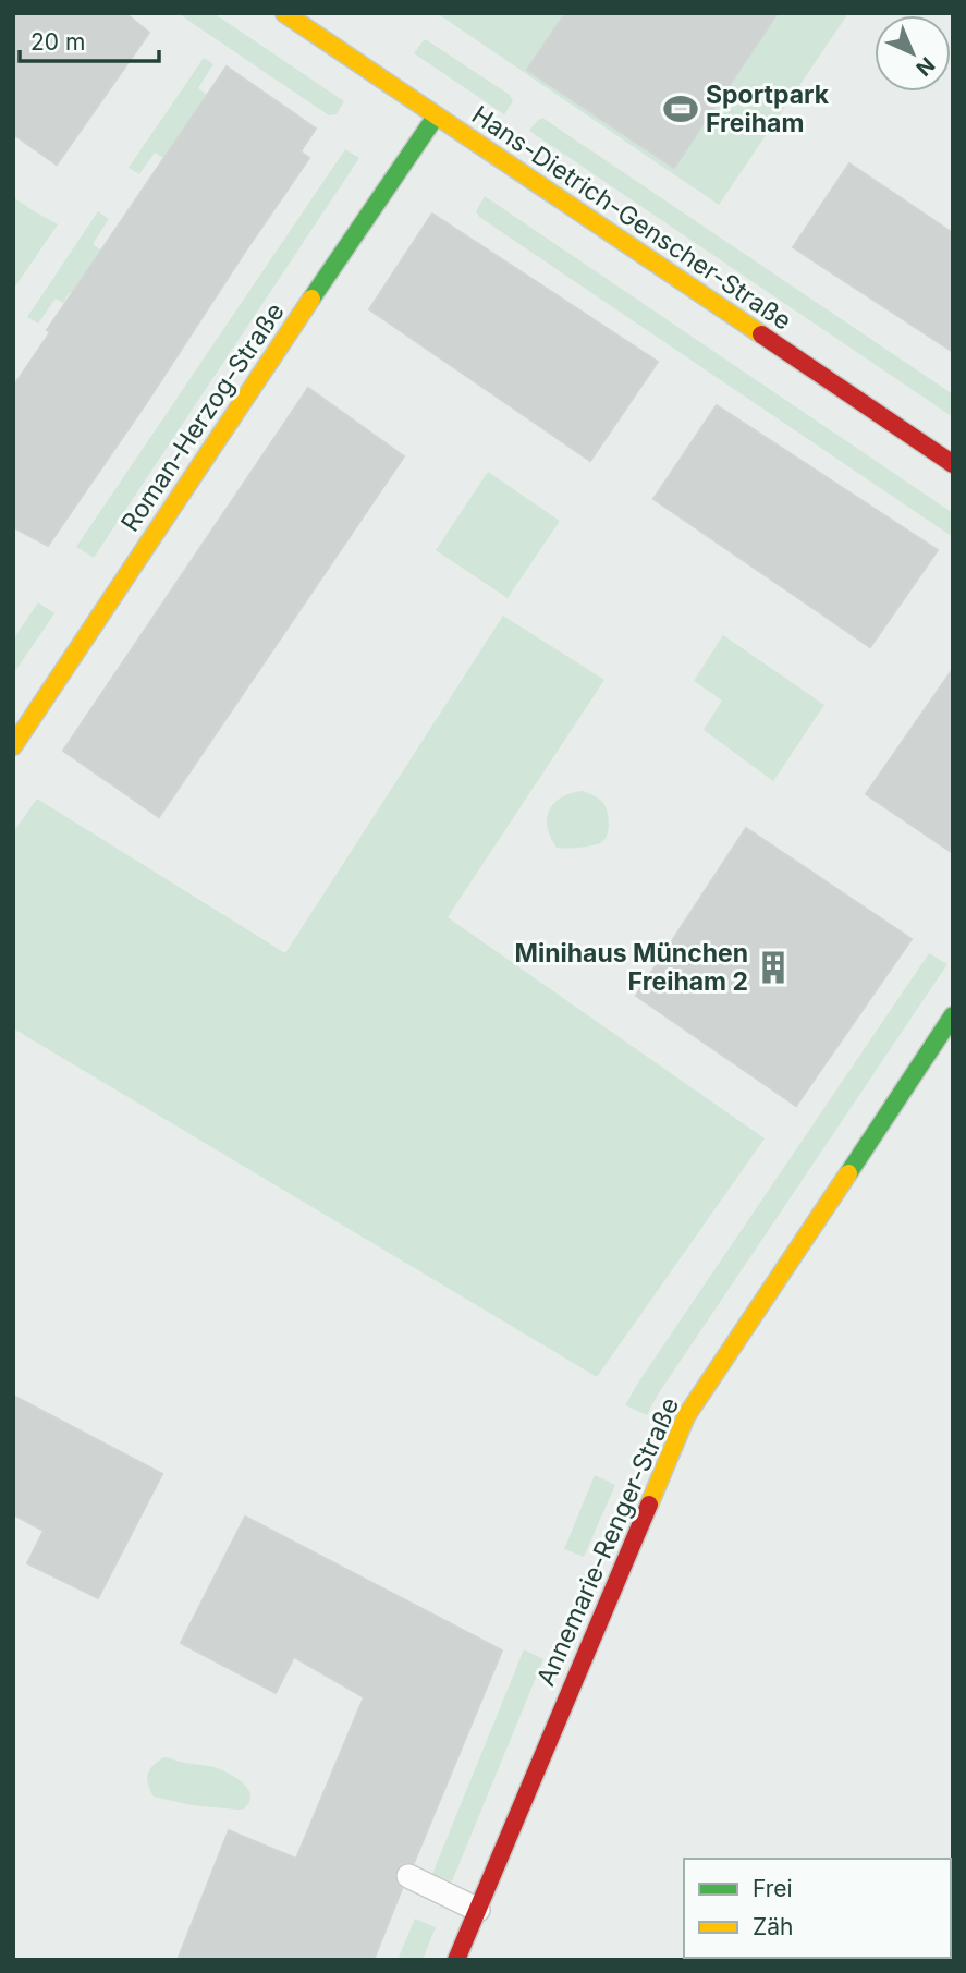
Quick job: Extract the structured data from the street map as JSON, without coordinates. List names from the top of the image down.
{
  "streets": {
    "street": ["Hans-Dietrich-Genscher-Straße", "Roman-Herzog-Straße", "Annemarie-Renger-Straße"]
  },
  "crossings": [
    ["Hans-Dietrich-Genscher-Straße", "Roman-Herzog-Straße"]
  ],
  "places": {
    "sports": ["Sportpark Freiham"],
    "building": ["Minihaus München Freiham 2"]
  },
  "legend": ["Frei", "Zäh"],
  "scale_bar": "20 m",
  "north": "bottom right"
}
